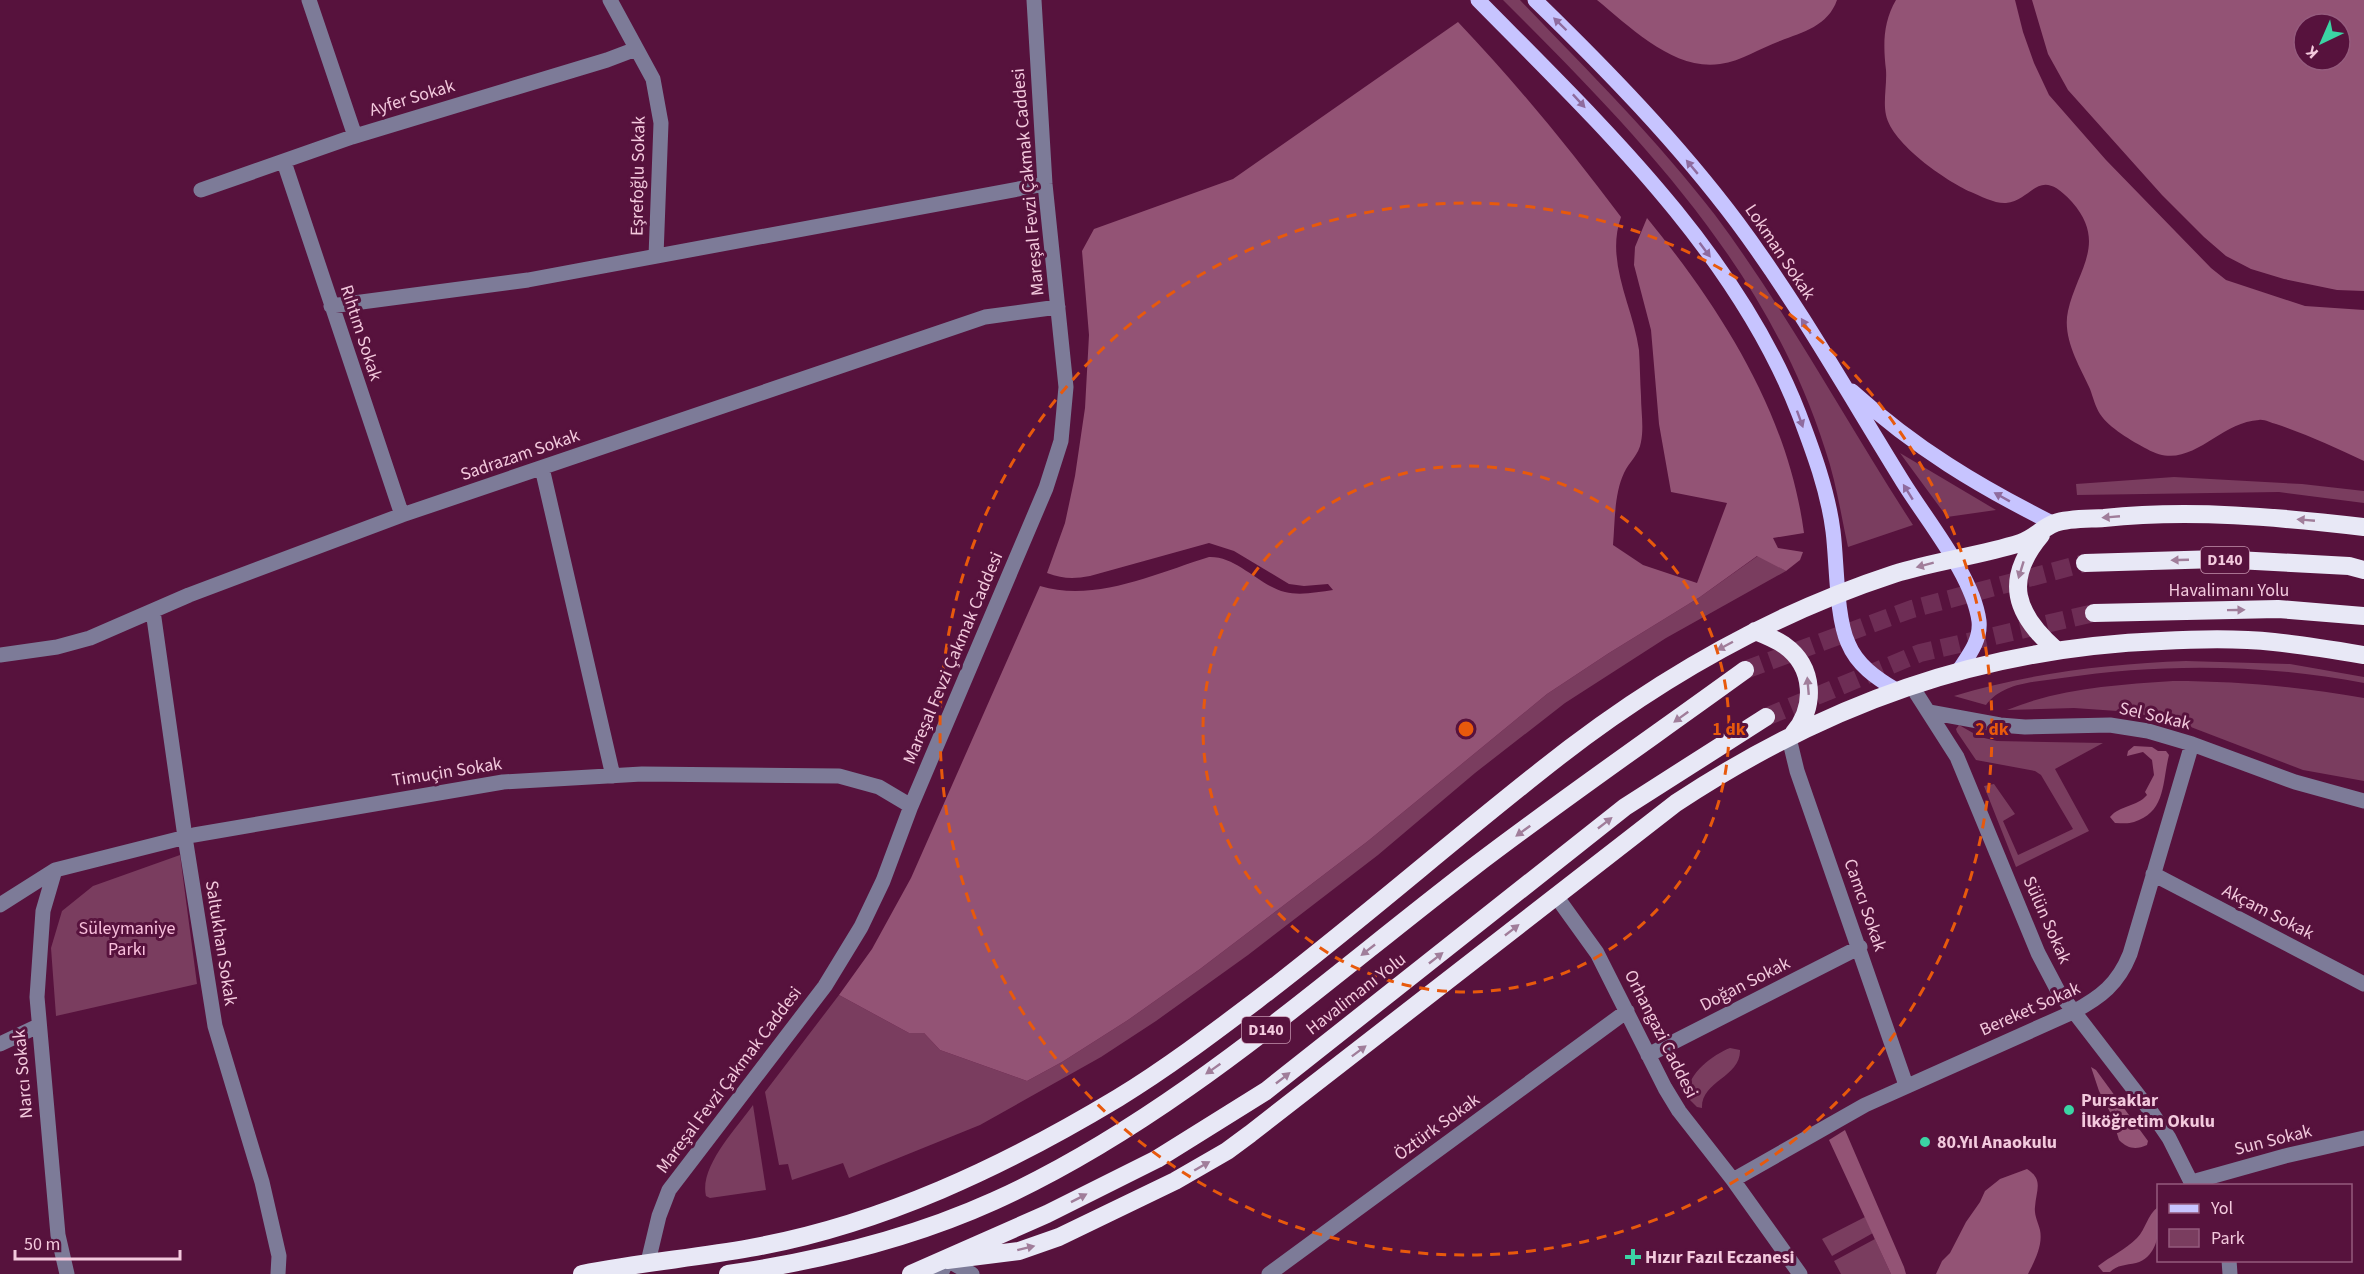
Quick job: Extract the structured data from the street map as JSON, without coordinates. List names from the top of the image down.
{
  "streets": {
    "highway": ["D140", "Havalimanı Yolu"],
    "main road": ["Lokman Sokak"],
    "street": [
      "Ayfer Sokak",
      "Eşrefoğlu Sokak",
      "Mareşal Fevzi Çakmak Caddesi",
      "Rıhtım Sokak",
      "Sadrazam Sokak",
      "Sel Sokak",
      "Timuçin Sokak",
      "Camcı Sokak",
      "Akçam Sokak",
      "Sülün Sokak",
      "Saltukhan Sokak",
      "Doğan Sokak",
      "Bereket Sokak",
      "Orhangazi Caddesi",
      "Narcı Sokak",
      "Öztürk Sokak",
      "Sun Sokak"
    ]
  },
  "crossings": [
    ["Ayfer Sokak", "Eşrefoğlu Sokak"],
    ["Ayfer Sokak", "Rıhtım Sokak"],
    ["Mareşal Fevzi Çakmak Caddesi", "Sadrazam Sokak"],
    ["Mareşal Fevzi Çakmak Caddesi", "Timuçin Sokak"],
    ["Lokman Sokak", "Sülün Sokak"],
    ["Rıhtım Sokak", "Sadrazam Sokak"],
    ["Sadrazam Sokak", "Saltukhan Sokak"],
    ["Sel Sokak", "Sülün Sokak"],
    ["Sel Sokak", "Bereket Sokak"],
    ["Timuçin Sokak", "Saltukhan Sokak"],
    ["Timuçin Sokak", "Narcı Sokak"],
    ["Camcı Sokak", "Doğan Sokak"],
    ["Camcı Sokak", "Bereket Sokak"],
    ["Akçam Sokak", "Bereket Sokak"],
    ["Sülün Sokak", "Bereket Sokak"],
    ["Sülün Sokak", "Sun Sokak"],
    ["Doğan Sokak", "Orhangazi Caddesi"],
    ["Bereket Sokak", "Orhangazi Caddesi"],
    ["Orhangazi Caddesi", "Öztürk Sokak"]
  ],
  "parks": ["Süleymaniye Parkı"],
  "places": {
    "other": ["Pursaklar İlköğretim Okulu", "80.Yıl Anaokulu"],
    "health": ["Hızır Fazıl Eczanesi"]
  },
  "legend": ["Yol", "Park"],
  "scale_bar": "50 m",
  "north": "bottom left",
  "rings": ["1 dk", "2 dk"]
}
